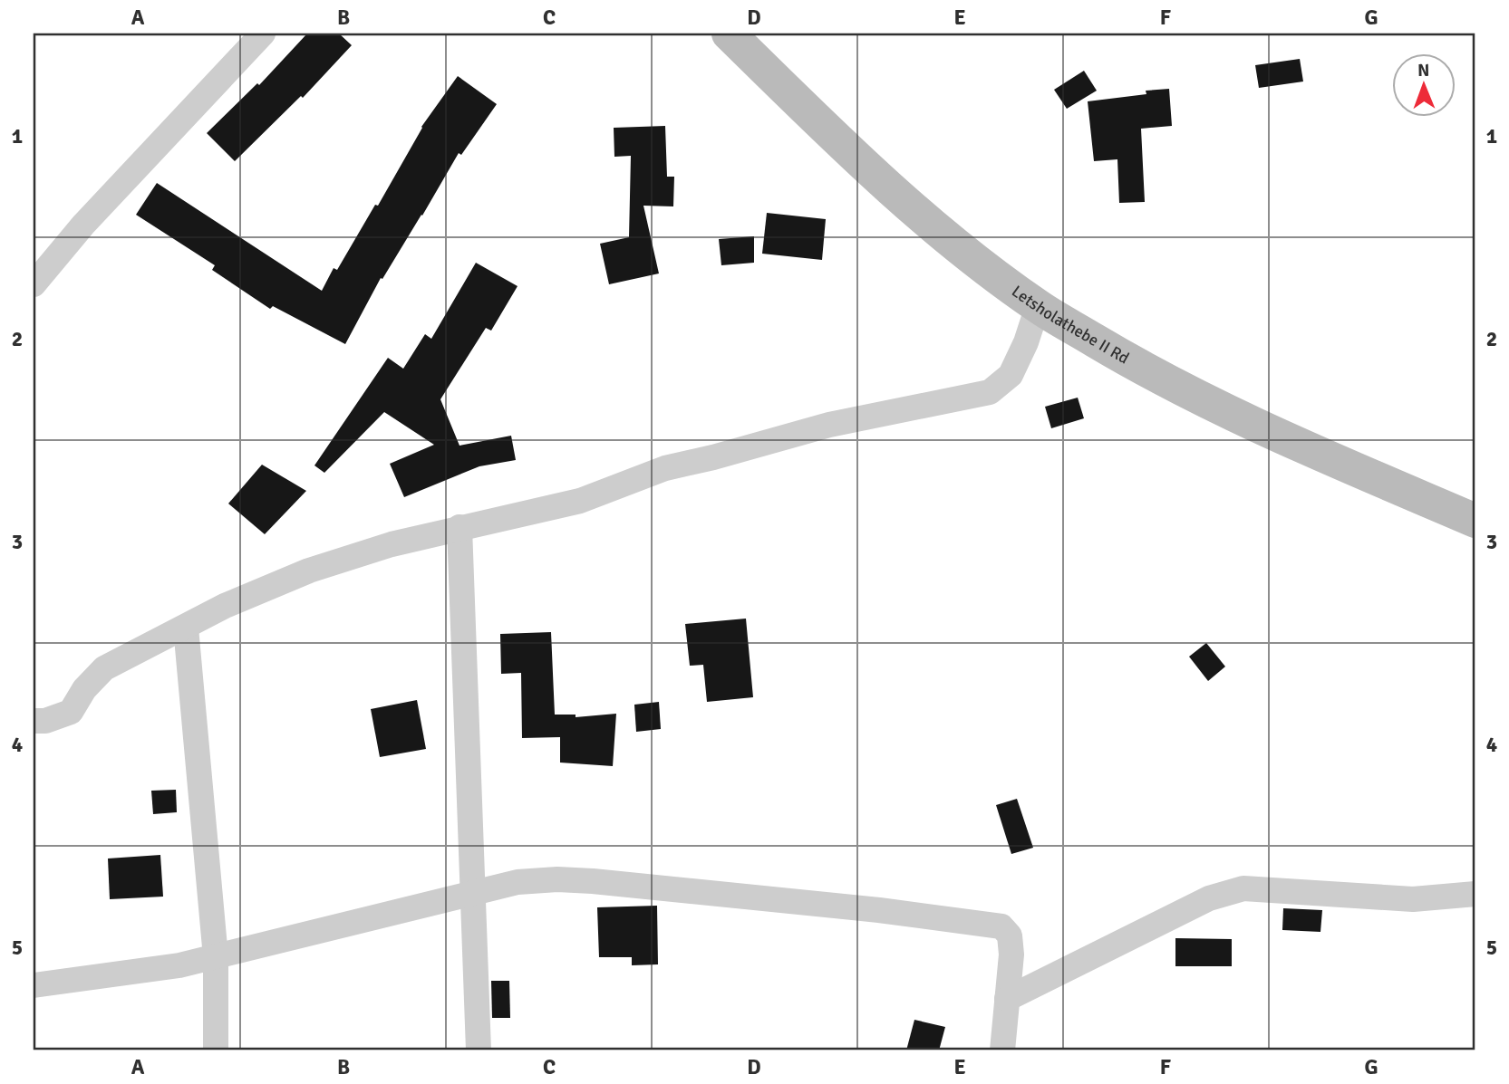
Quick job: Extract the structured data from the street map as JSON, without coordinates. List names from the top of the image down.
{
  "streets": {
    "street": ["Letsholathebe II Rd"]
  },
  "north": "top",
  "grid": {
    "columns": [
      "A",
      "B",
      "C",
      "D",
      "E",
      "F",
      "G"
    ],
    "rows": [
      "1",
      "2",
      "3",
      "4",
      "5"
    ]
  }
}
